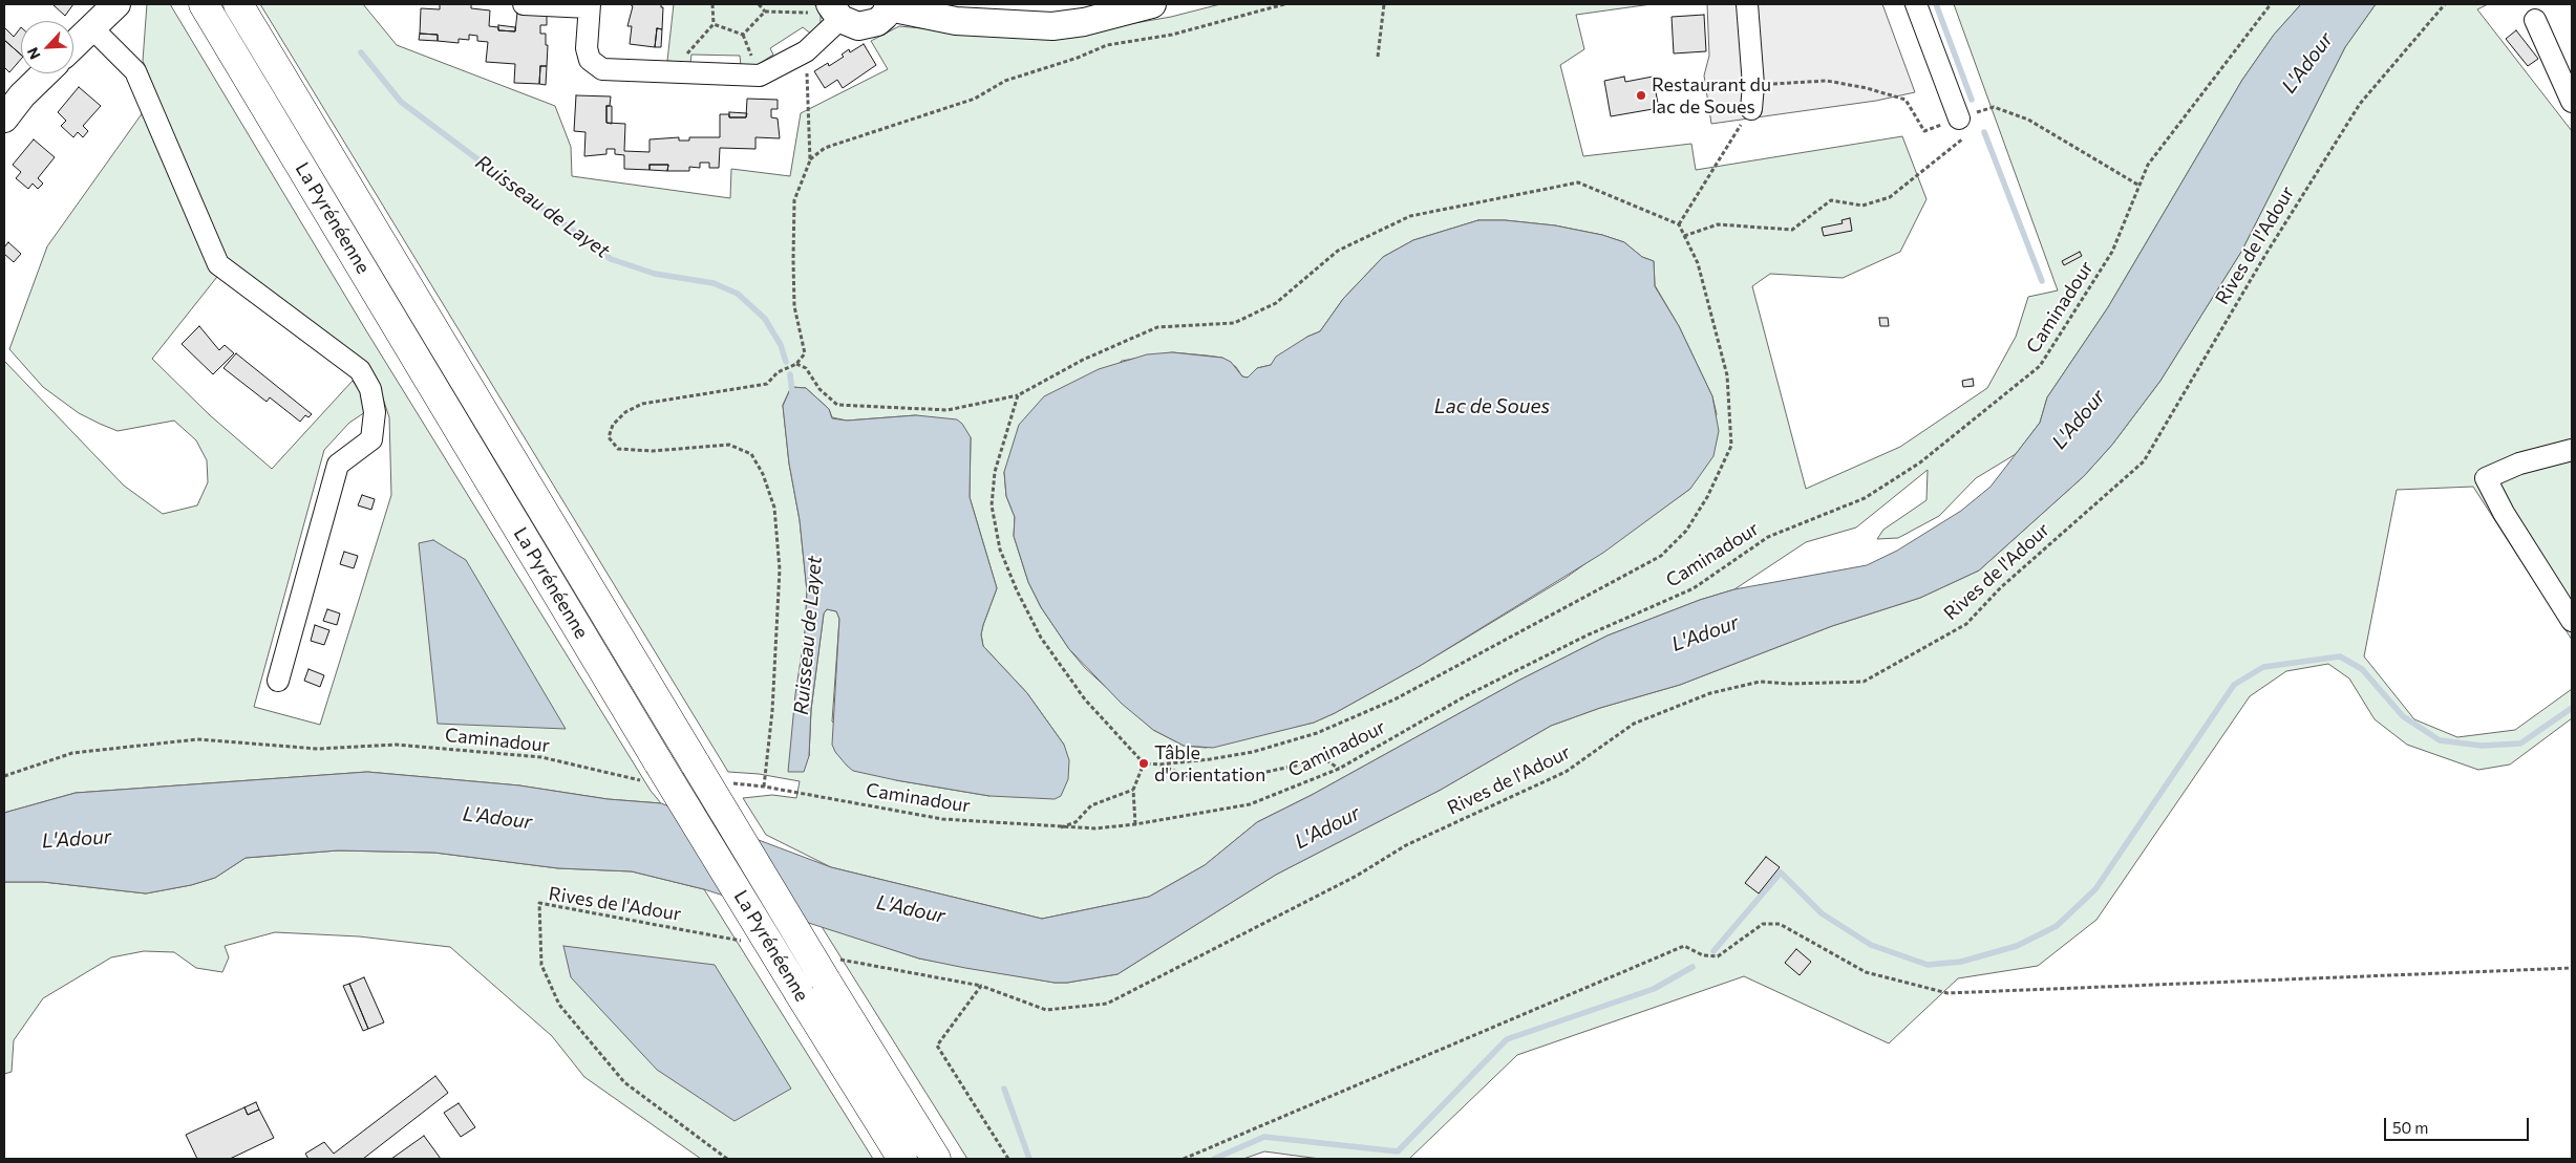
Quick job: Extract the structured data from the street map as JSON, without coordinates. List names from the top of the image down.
{
  "streets": {
    "highway": ["La Pyrénéenne"],
    "path": ["Rives de l'Adour", "Caminadour"]
  },
  "crossings": [
    ["La Pyrénéenne", "Rives de l'Adour"],
    ["La Pyrénéenne", "Caminadour"]
  ],
  "water": ["L'Adour", "Ruisseau de Layet", "Lac de Soues"],
  "places": ["Restaurant du lac de Soues", "Tâble d'orientation"],
  "scale_bar": "50 m",
  "north": "bottom left"
}
